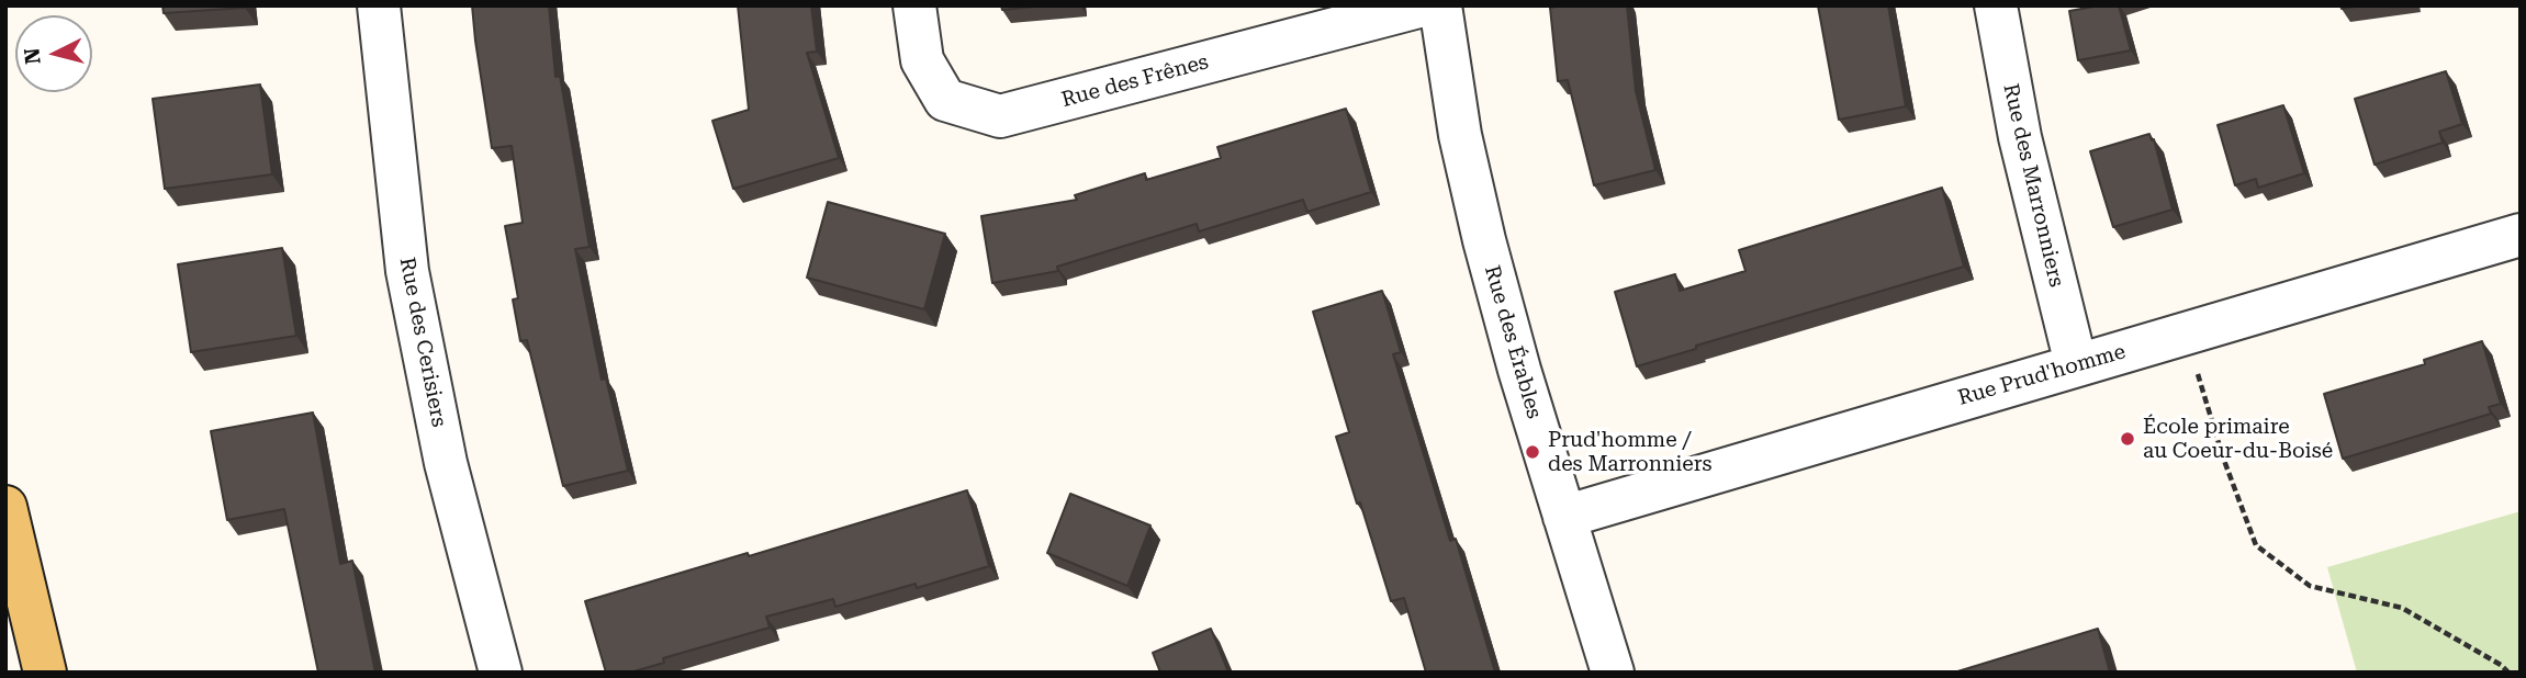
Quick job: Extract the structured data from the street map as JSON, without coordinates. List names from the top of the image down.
{
  "streets": {
    "street": [
      "Rue des Frênes",
      "Rue des Marronniers",
      "Rue des Cerisiers",
      "Rue des Érables",
      "Rue Prud'homme"
    ]
  },
  "crossings": [
    ["Rue des Marronniers", "Rue Prud'homme"],
    ["Rue des Érables", "Rue Prud'homme"]
  ],
  "places": ["École primaire au Coeur‑du‑Boisé", "Prud'homme / des Marronniers"],
  "north": "left"
}
